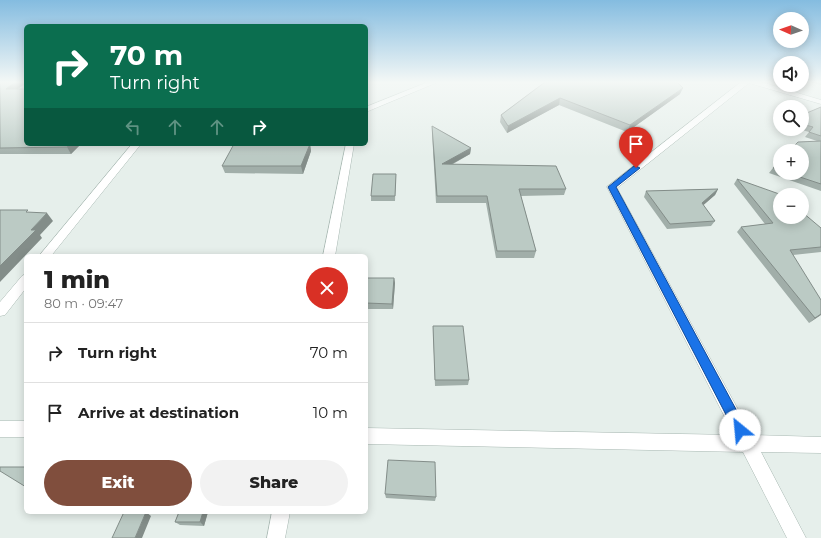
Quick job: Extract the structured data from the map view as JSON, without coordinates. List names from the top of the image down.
{
  "north": "left",
  "page": {
    "map_buttons": ["+", "−"],
    "turn": ["70 m", "Turn right"],
    "heading": ["1 min", "80 m · 09:47"],
    "list": [
      {
        "name": "Turn right",
        "value": "70 m"
      },
      {
        "name": "Arrive at destination",
        "value": "10 m"
      }
    ],
    "buttons": ["Exit", "Share"]
  }
}
